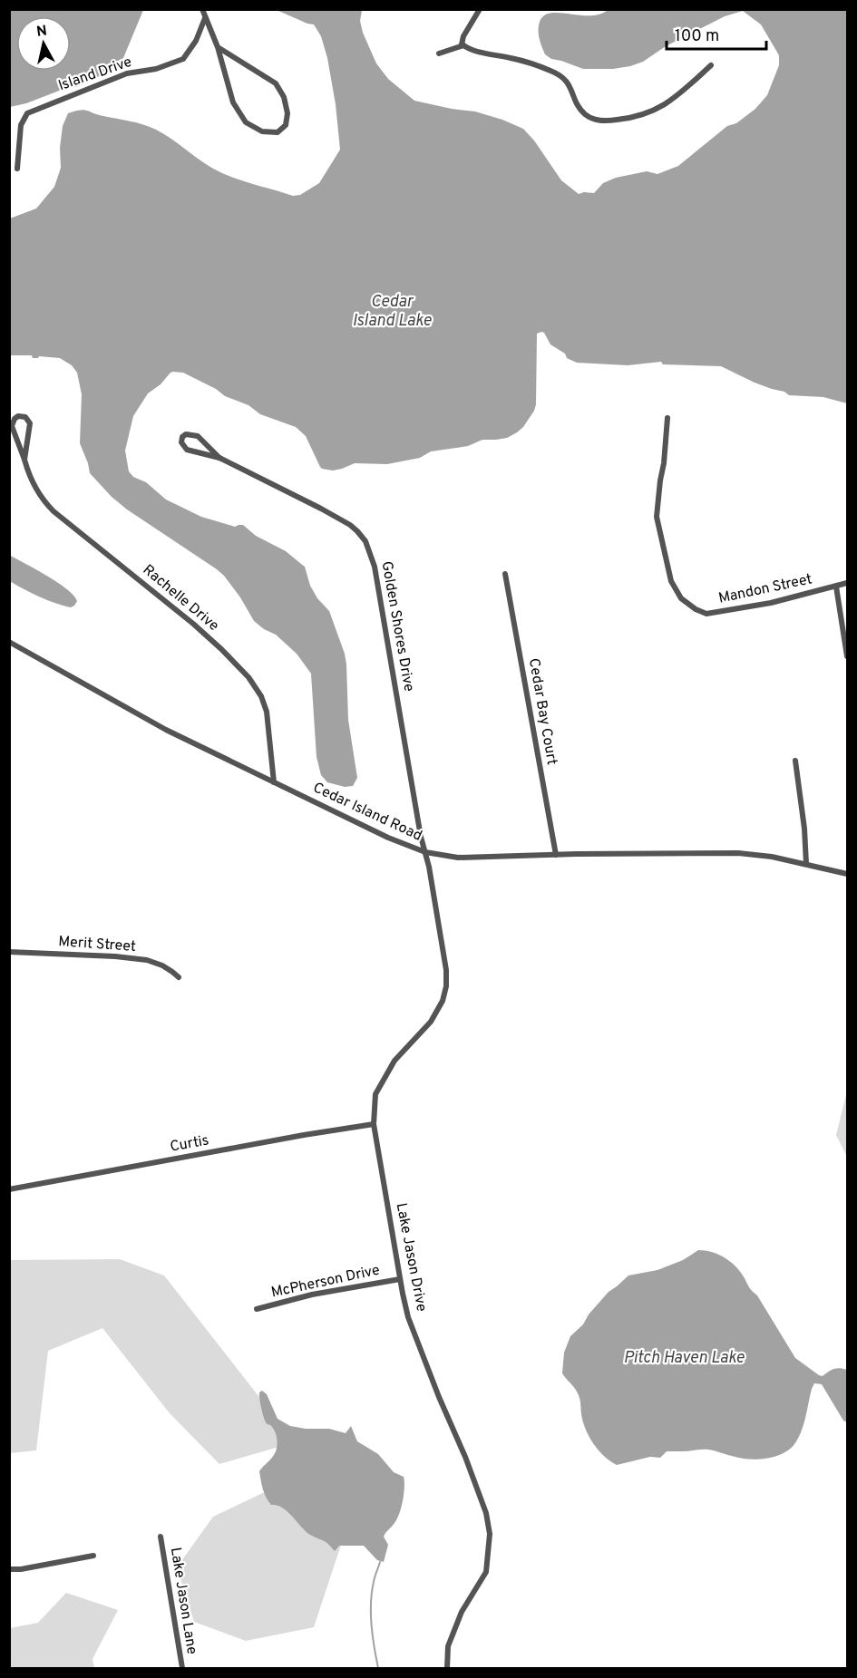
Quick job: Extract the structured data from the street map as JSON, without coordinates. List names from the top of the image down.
{
  "streets": {
    "street": [
      "Island Drive",
      "Mandon Street",
      "Rachelle Drive",
      "Golden Shores Drive",
      "Cedar Bay Court",
      "Cedar Island Road",
      "Merit Street",
      "Curtis",
      "Lake Jason Drive",
      "McPherson Drive",
      "Lake Jason Lane"
    ]
  },
  "crossings": [
    ["Rachelle Drive", "Cedar Island Road"],
    ["Golden Shores Drive", "Cedar Island Road"],
    ["Golden Shores Drive", "Lake Jason Drive"],
    ["Cedar Bay Court", "Cedar Island Road"],
    ["Cedar Island Road", "Lake Jason Drive"],
    ["Curtis", "Lake Jason Drive"],
    ["Lake Jason Drive", "McPherson Drive"]
  ],
  "water": ["Cedar Island Lake", "Pitch Haven Lake"],
  "scale_bar": "100 m",
  "north": "top"
}
